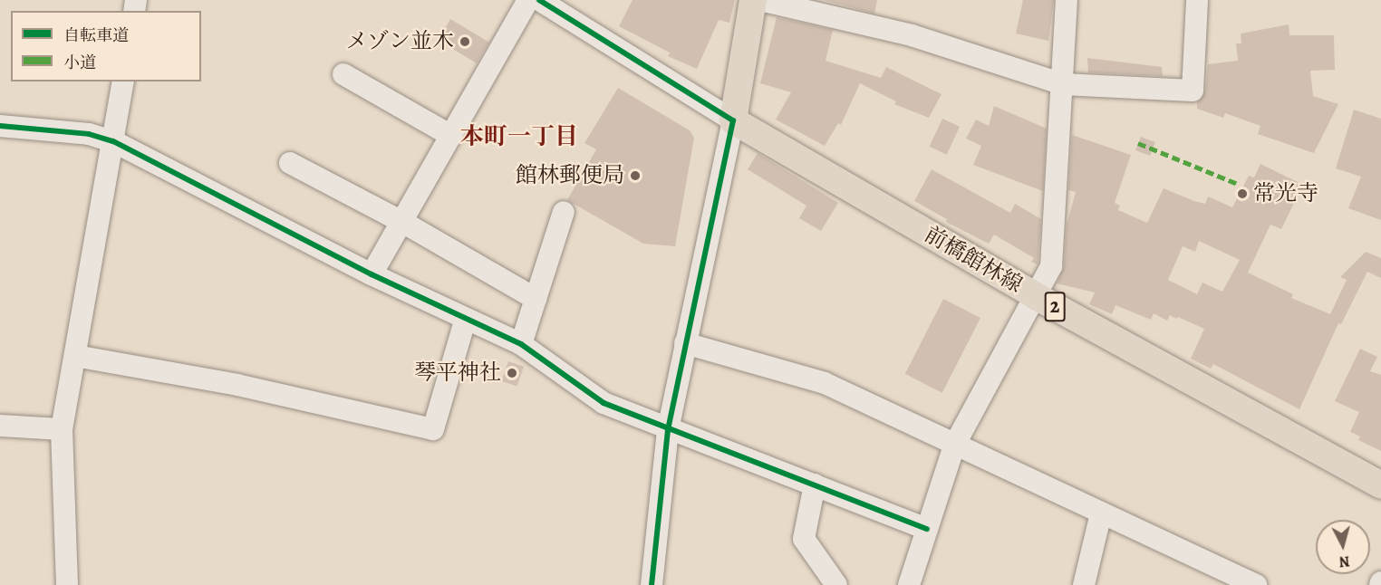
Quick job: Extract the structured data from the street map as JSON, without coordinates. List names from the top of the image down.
{
  "streets": {
    "main road": ["前橋館林線", "2"]
  },
  "districts": ["本町一丁目"],
  "places": [
    "メゾン並木",
    "館林郵便局",
    "常光寺",
    "琴平神社"
  ],
  "legend": ["自転車道", "小道"],
  "north": "bottom"
}
